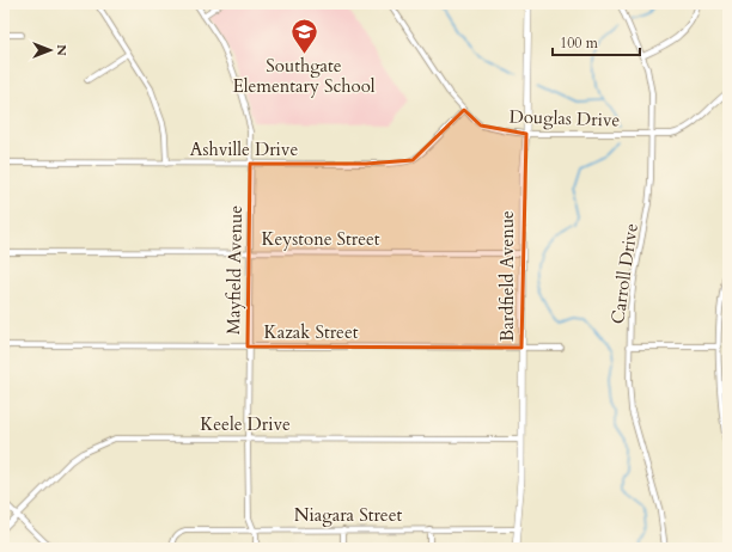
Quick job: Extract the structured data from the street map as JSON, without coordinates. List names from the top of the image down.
{
  "streets": {
    "street": [
      "Douglas Drive",
      "Ashville Drive",
      "Keystone Street",
      "Mayfield Avenue",
      "Carroll Drive",
      "Bardfield Avenue",
      "Kazak Street",
      "Keele Drive",
      "Niagara Street"
    ]
  },
  "crossings": [
    ["Douglas Drive", "Ashville Drive"],
    ["Douglas Drive", "Carroll Drive"],
    ["Douglas Drive", "Bardfield Avenue"],
    ["Ashville Drive", "Mayfield Avenue"],
    ["Keystone Street", "Mayfield Avenue"],
    ["Keystone Street", "Bardfield Avenue"],
    ["Mayfield Avenue", "Kazak Street"],
    ["Mayfield Avenue", "Keele Drive"],
    ["Mayfield Avenue", "Niagara Street"],
    ["Bardfield Avenue", "Kazak Street"],
    ["Bardfield Avenue", "Keele Drive"],
    ["Bardfield Avenue", "Niagara Street"]
  ],
  "places": {
    "school or university": ["Southgate Elementary School"]
  },
  "scale_bar": "100 m",
  "north": "right"
}
